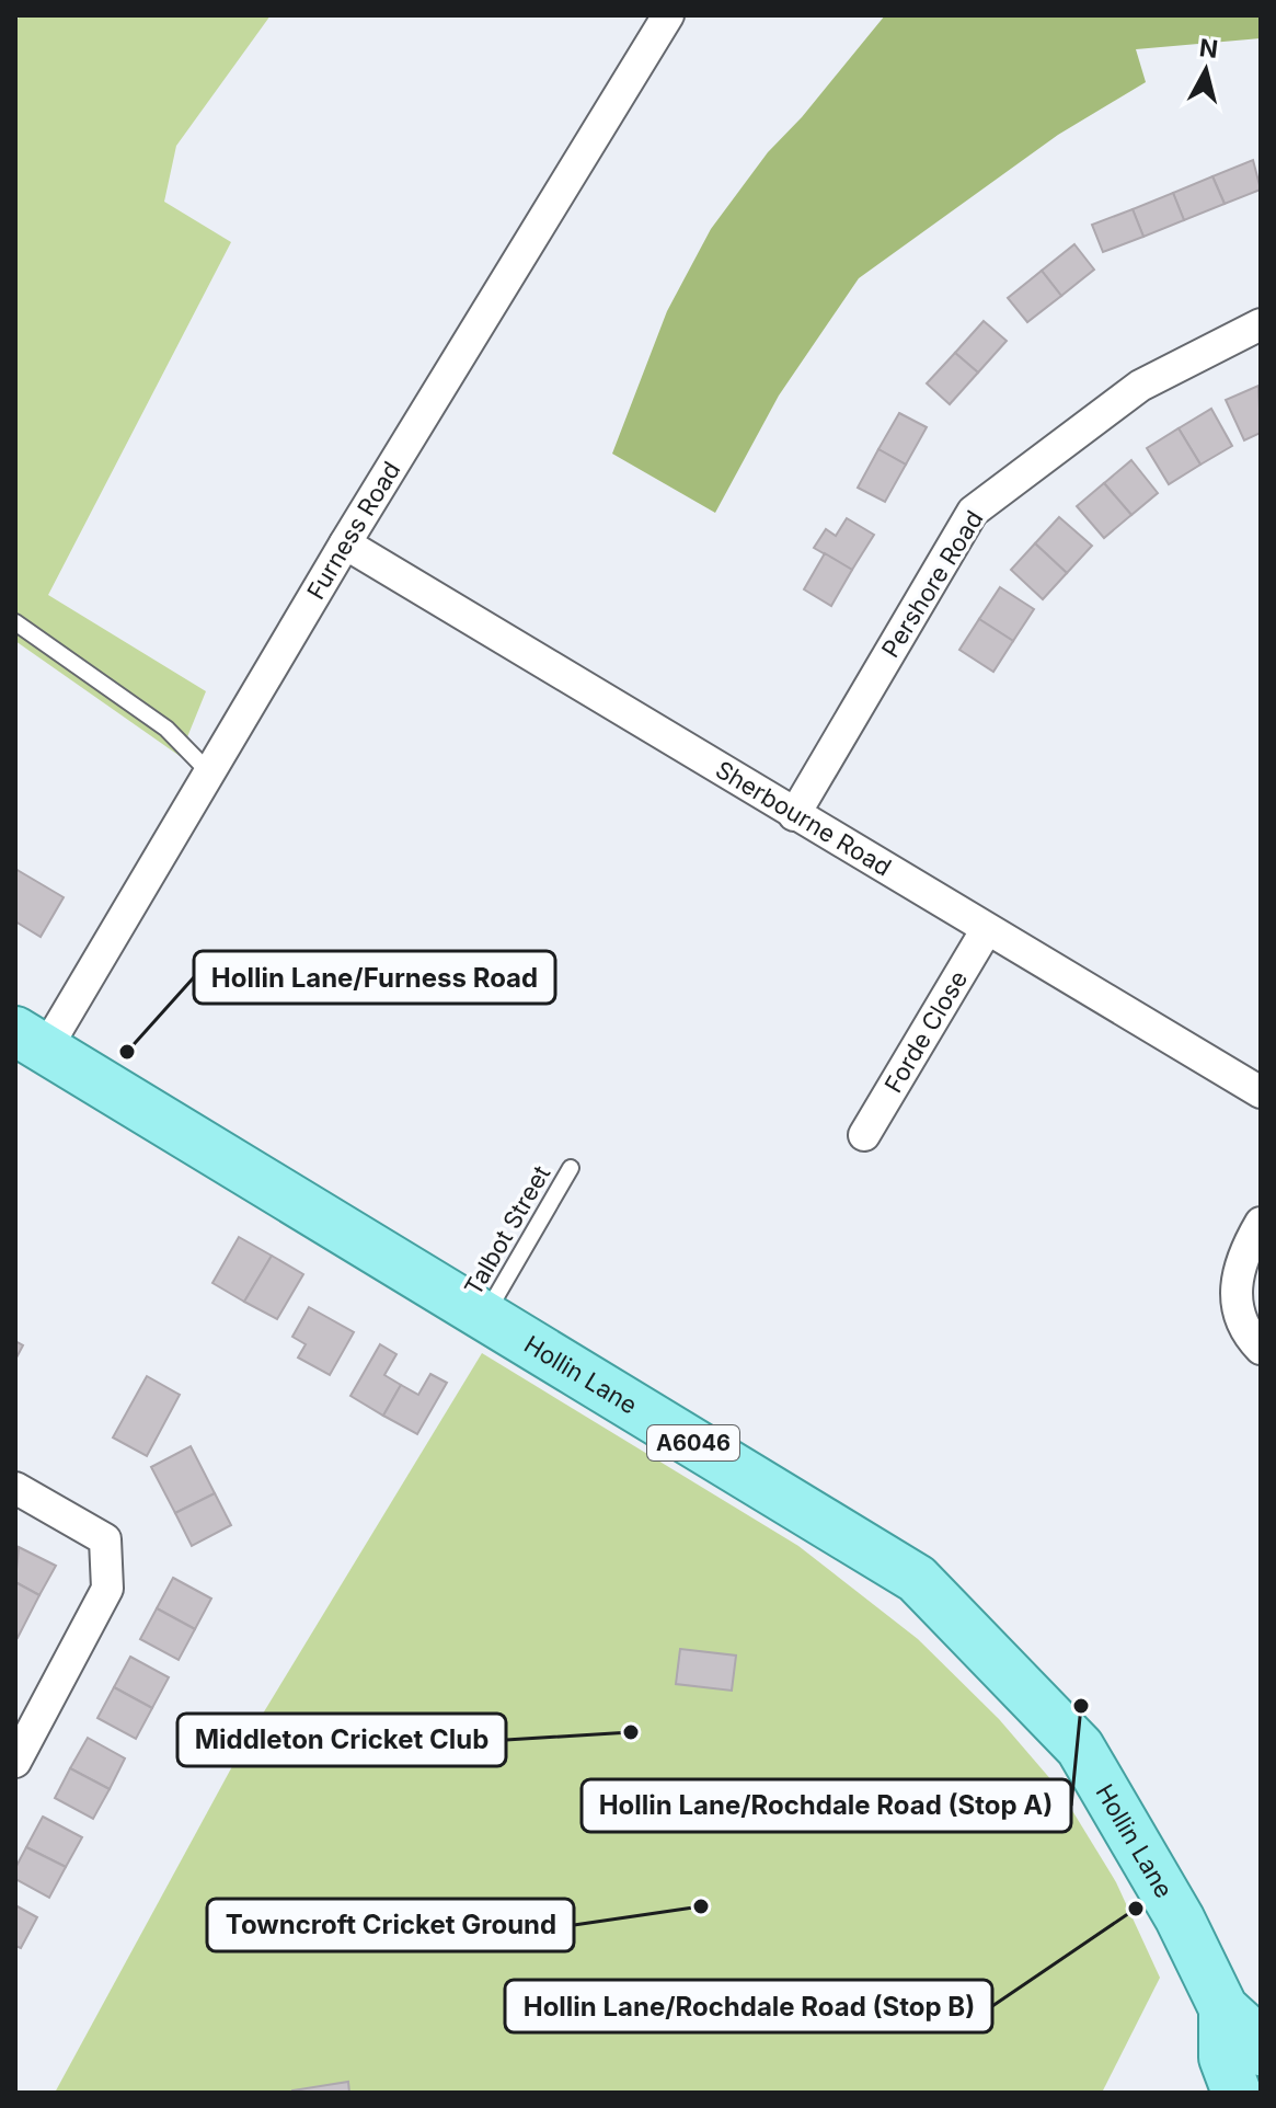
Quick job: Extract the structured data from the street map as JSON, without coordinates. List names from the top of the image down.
{
  "streets": {
    "main road": ["Hollin Lane", "A6046"],
    "street": [
      "Furness Road",
      "Pershore Road",
      "Sherbourne Road",
      "Forde Close"
    ],
    "lane": ["Talbot Street"]
  },
  "crossings": [
    ["Furness Road", "Sherbourne Road"],
    ["Furness Road", "Hollin Lane"],
    ["Pershore Road", "Sherbourne Road"],
    ["Sherbourne Road", "Forde Close"],
    ["Talbot Street", "Hollin Lane"]
  ],
  "places": [
    "Hollin Lane/Furness Road",
    "Hollin Lane/Rochdale Road (Stop A)",
    "Middleton Cricket Club",
    "Towncroft Cricket Ground",
    "Hollin Lane/Rochdale Road (Stop B)"
  ],
  "north": "top"
}
